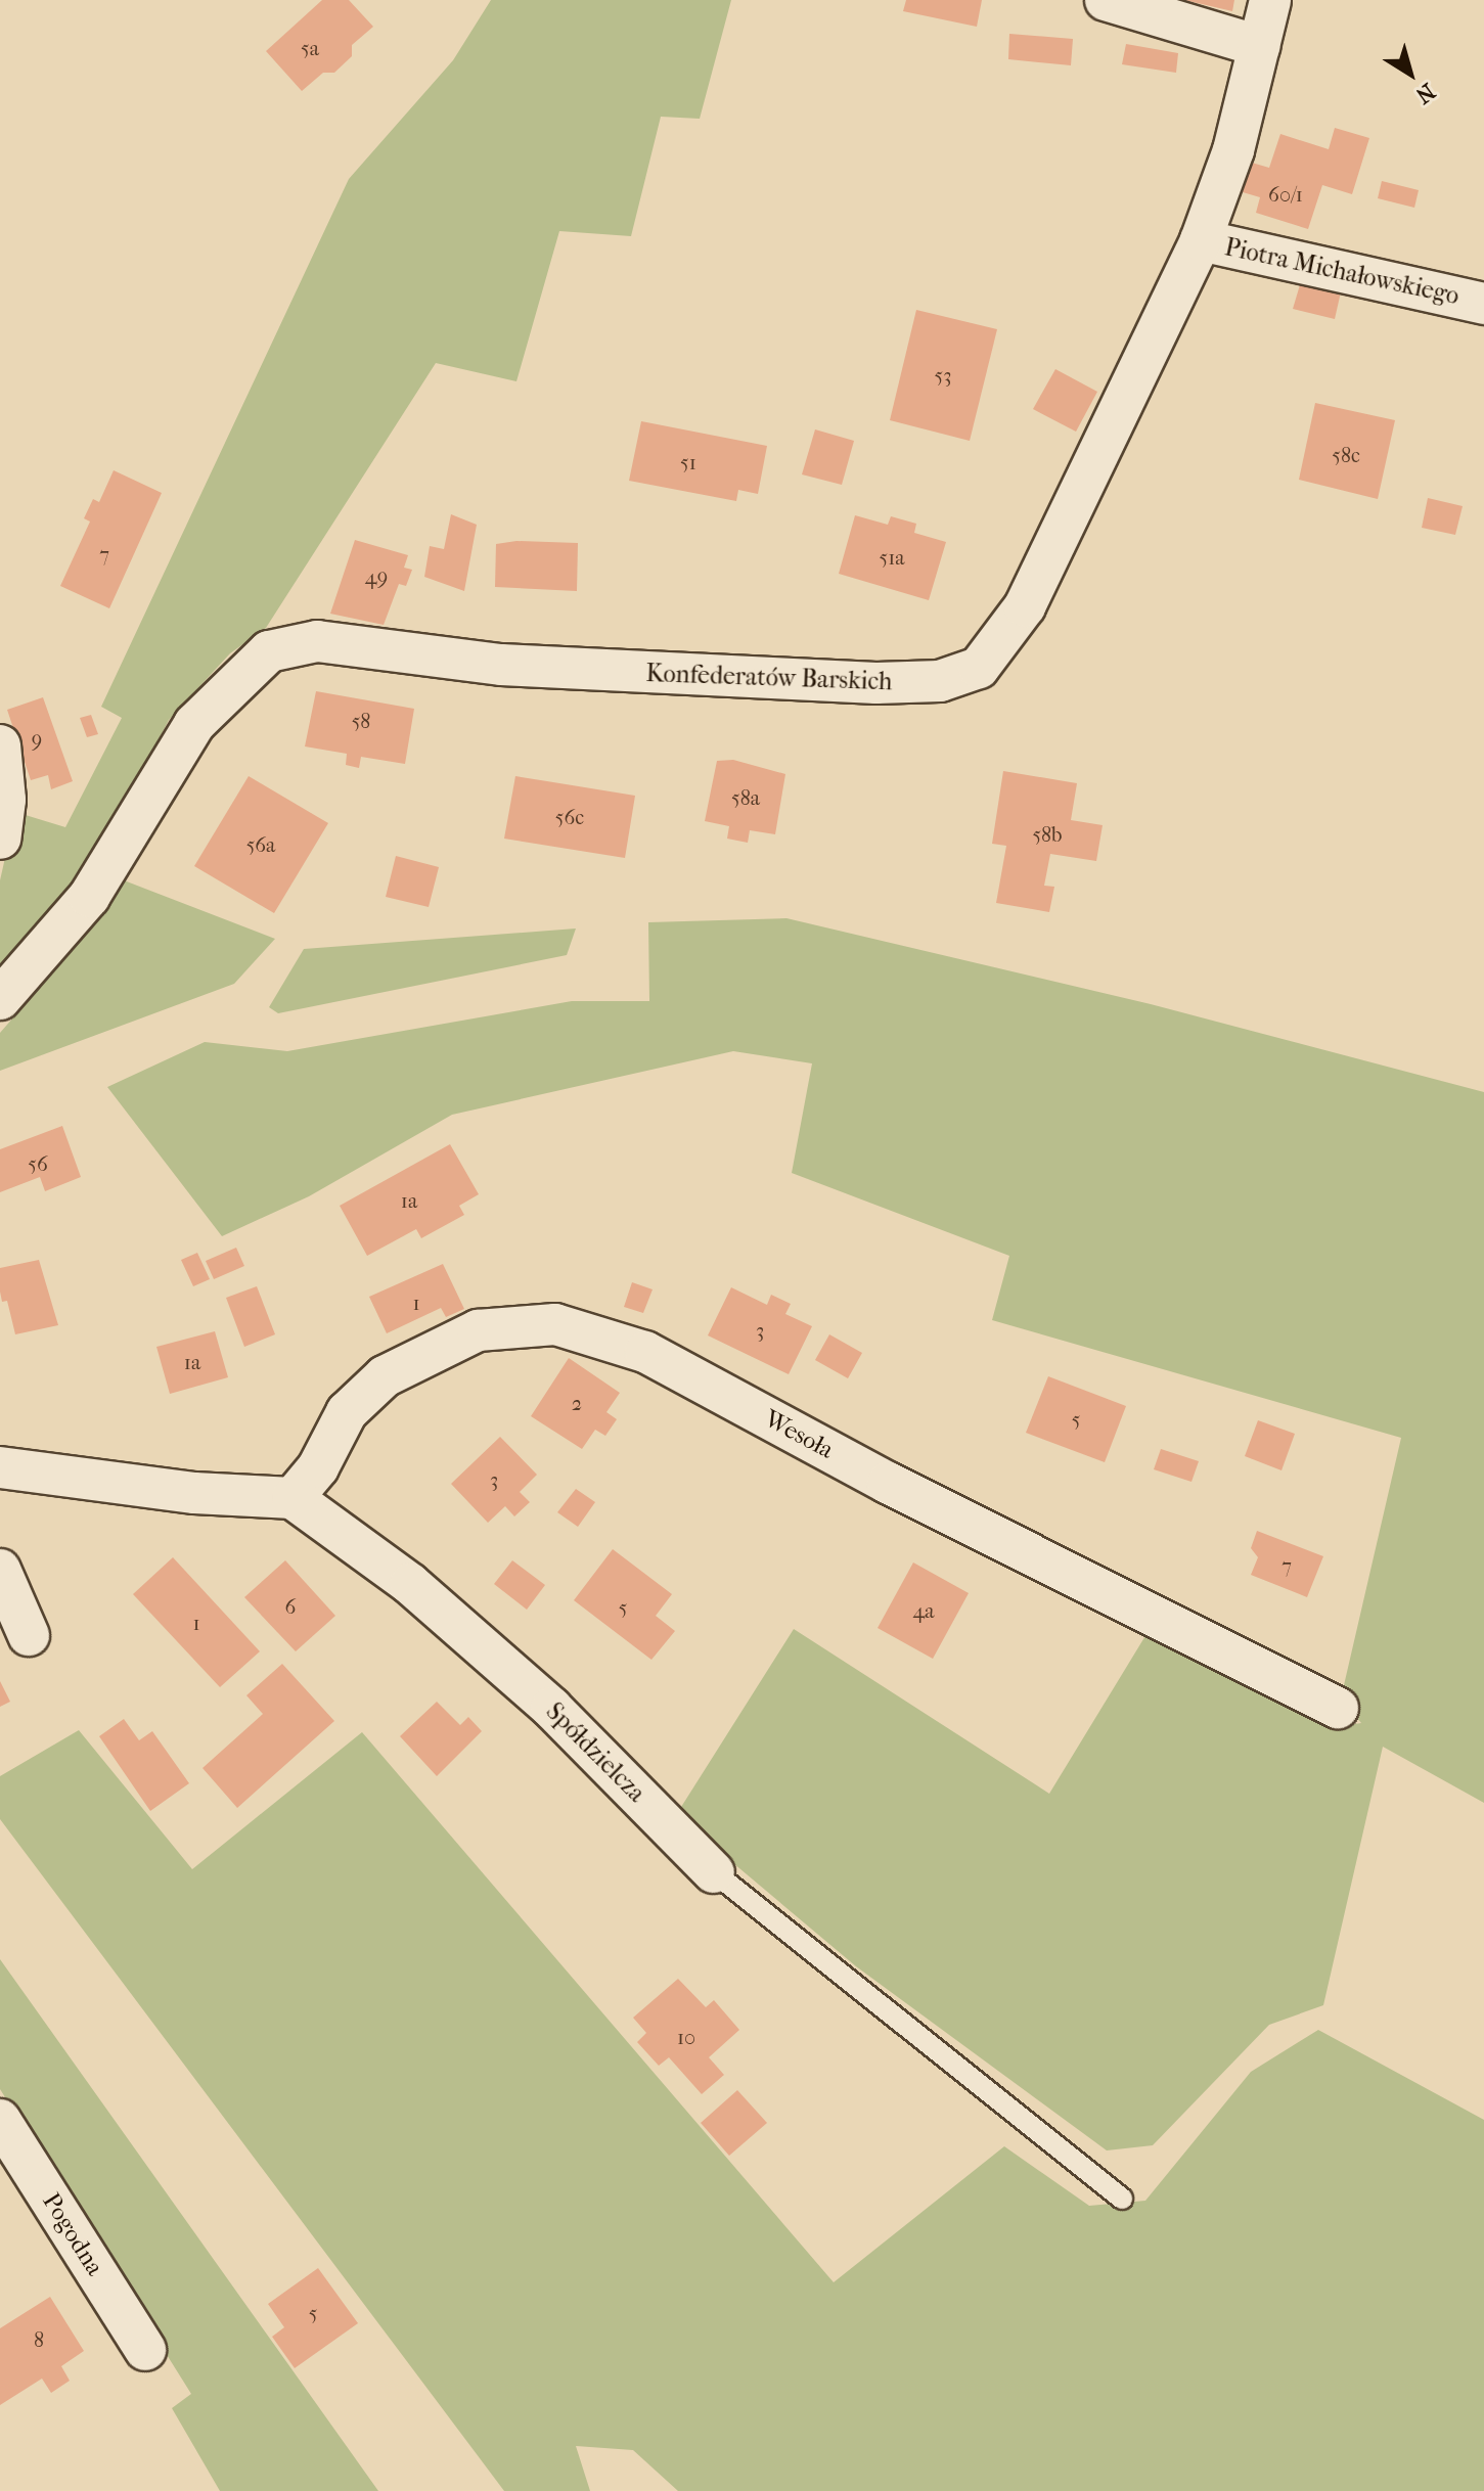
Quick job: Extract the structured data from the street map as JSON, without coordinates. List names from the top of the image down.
{
  "streets": {
    "street": [
      "Piotra Michałowskiego",
      "Konfederatów Barskich",
      "Wesoła",
      "Spółdzielcza",
      "Pogodna"
    ]
  },
  "crossings": [
    ["Piotra Michałowskiego", "Konfederatów Barskich"],
    ["Wesoła", "Spółdzielcza"]
  ],
  "house_numbers": [
    "5a",
    "60/1",
    "53",
    "58c",
    "51",
    "7",
    "51a",
    "49",
    "58",
    "9",
    "58a",
    "56c",
    "58b",
    "56a",
    "56",
    "1a",
    "1",
    "3",
    "1a",
    "2",
    "5",
    "3",
    "7",
    "6",
    "5",
    "4a",
    "1",
    "10",
    "5",
    "8"
  ],
  "north": "bottom right"
}
